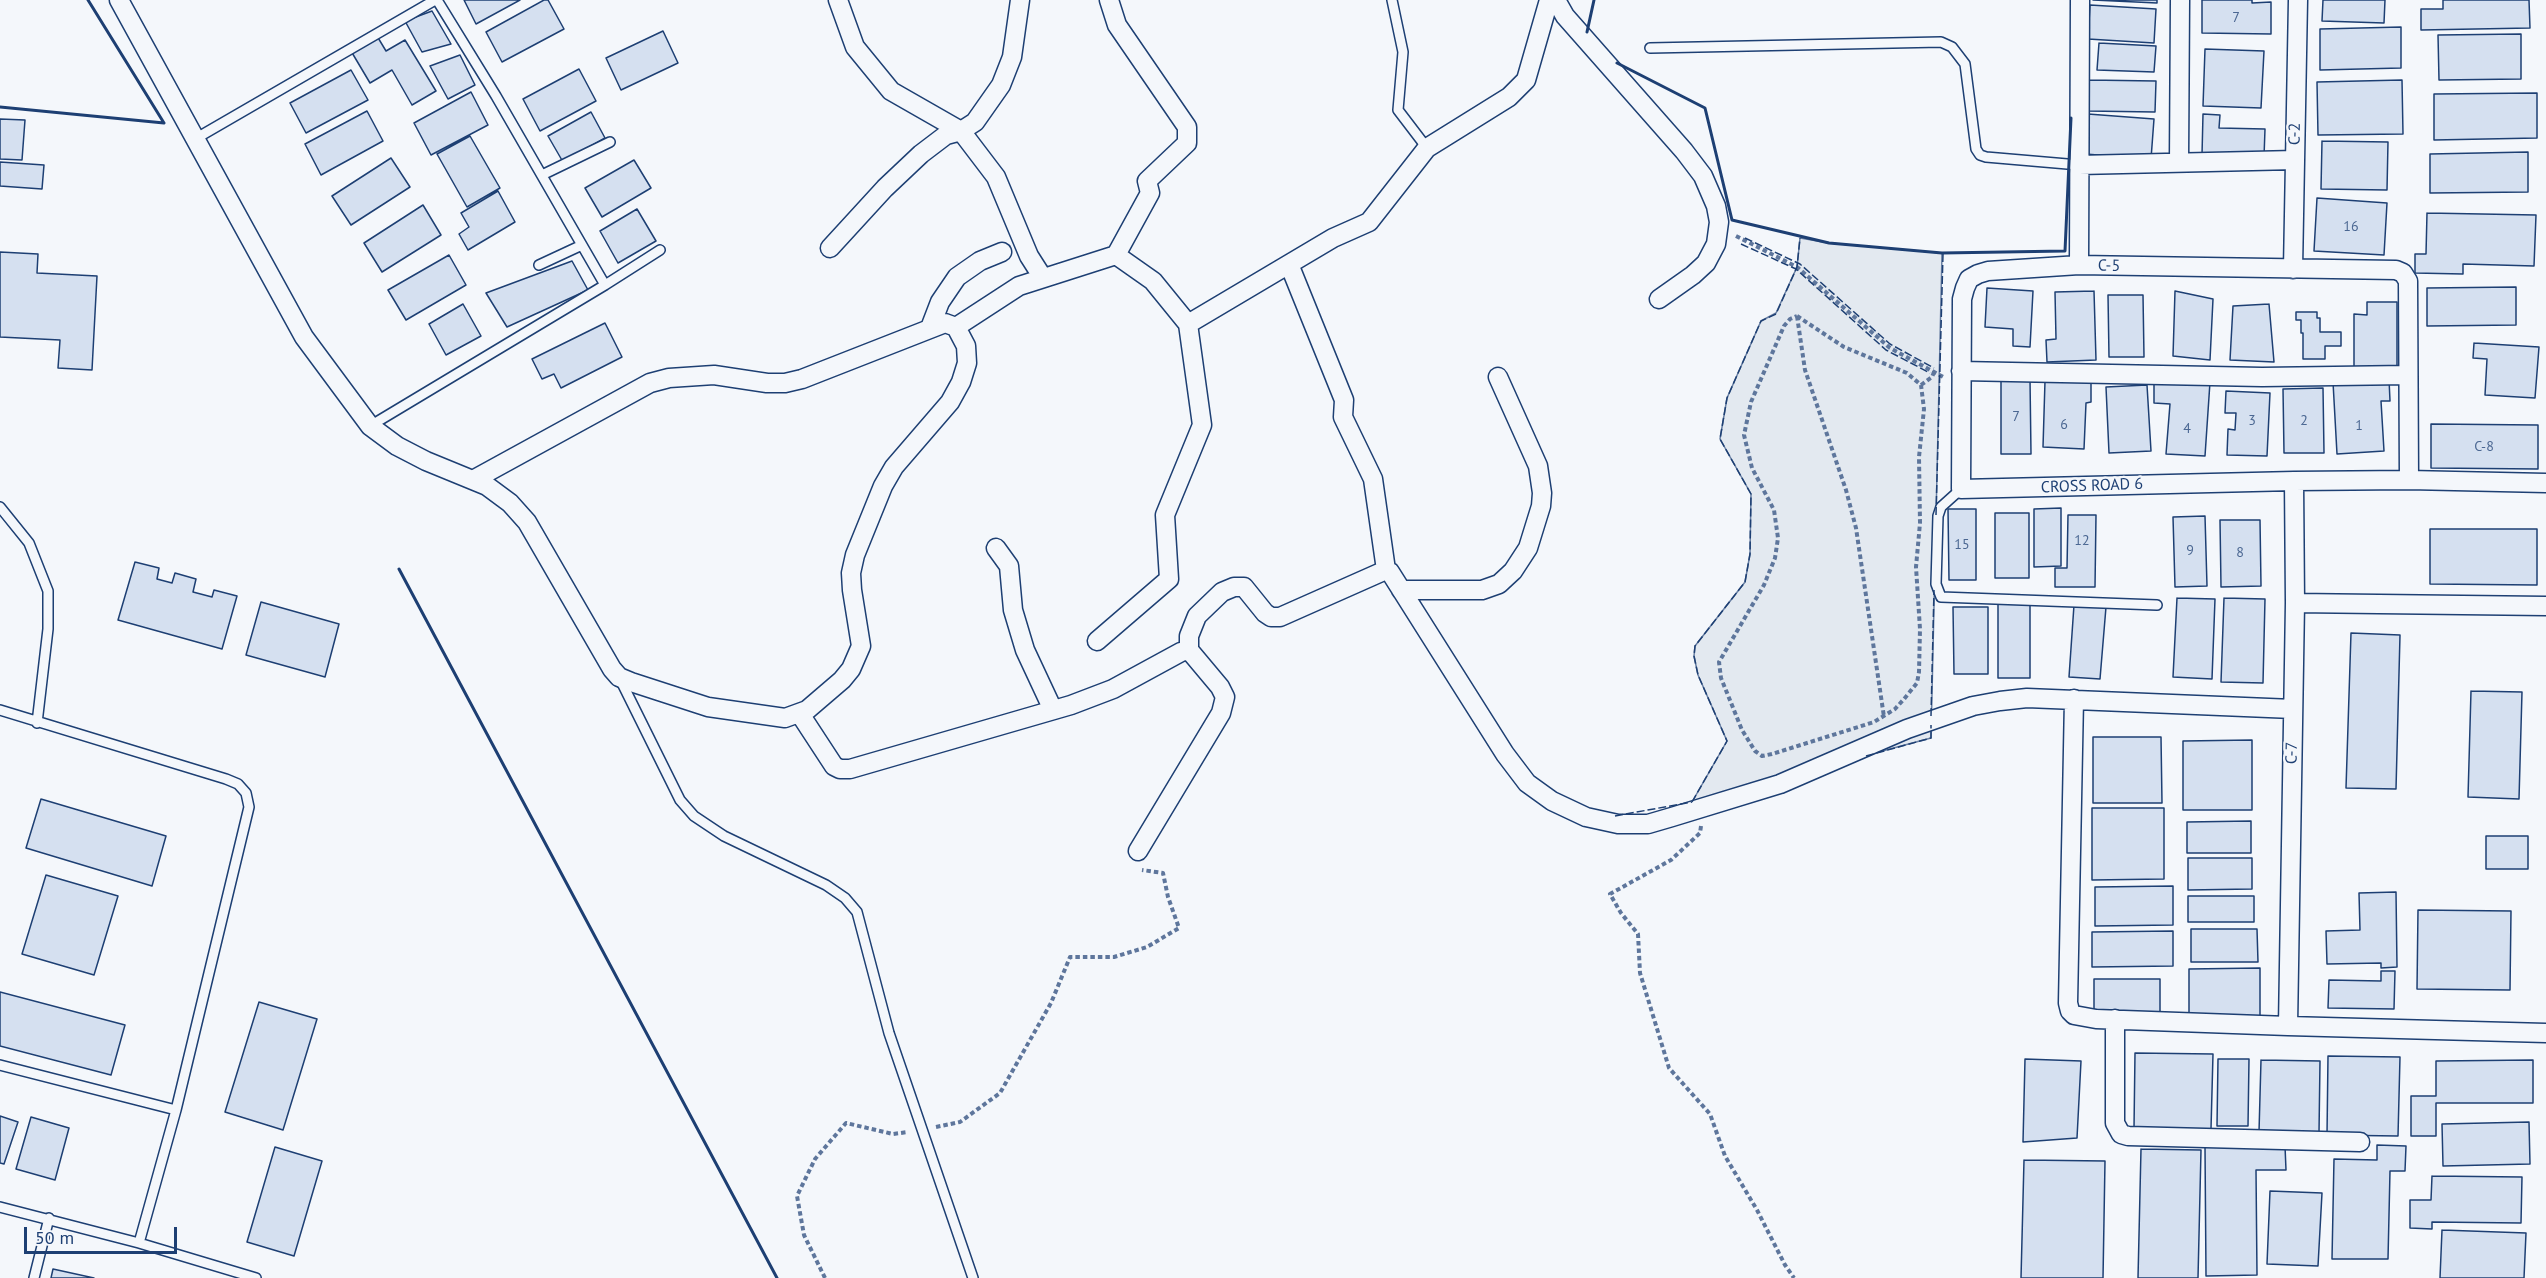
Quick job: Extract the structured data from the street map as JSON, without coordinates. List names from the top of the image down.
{
  "streets": {
    "street": [
      "C-2",
      "C-5",
      "CROSS ROAD 6",
      "C-7"
    ]
  },
  "crossings": [
    ["C-2", "C-5"],
    ["CROSS ROAD 6", "C-7"]
  ],
  "house_numbers": [
    "7",
    "16",
    "7",
    "3",
    "2",
    "6",
    "1",
    "4",
    "C-8",
    "12",
    "15",
    "9",
    "8"
  ],
  "scale_bar": "50 m"
}
